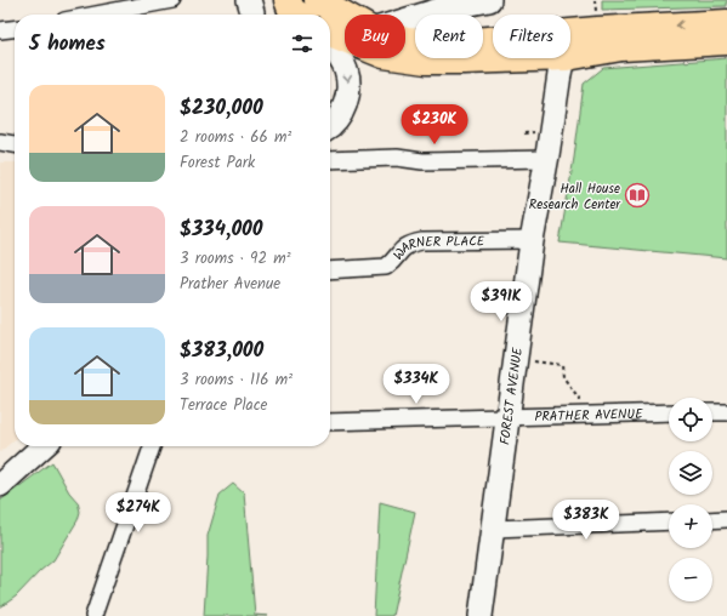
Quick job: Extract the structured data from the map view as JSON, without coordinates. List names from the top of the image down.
{
  "streets": {
    "main road": ["FOREST AVENUE"],
    "street": ["WARNER PLACE", "PRATHER AVENUE"]
  },
  "crossings": [
    ["WARNER PLACE", "FOREST AVENUE"],
    ["FOREST AVENUE", "PRATHER AVENUE"]
  ],
  "places": {
    "library": ["Hall House Research Center"]
  },
  "page": {
    "chip": ["Buy", "Rent", "Filters"],
    "heading": "5 homes",
    "list": [
      {
        "name": "$230,000",
        "note": "2 rooms · 66 m² · Forest Park"
      },
      {
        "name": "$334,000",
        "note": "3 rooms · 92 m² · Prather Avenue"
      },
      {
        "name": "$383,000",
        "note": "3 rooms · 116 m² · Terrace Place"
      }
    ],
    "price": [
      "$230K",
      "$391K",
      "$334K",
      "$274K",
      "$383K"
    ],
    "map_buttons": ["+", "−"]
  }
}
